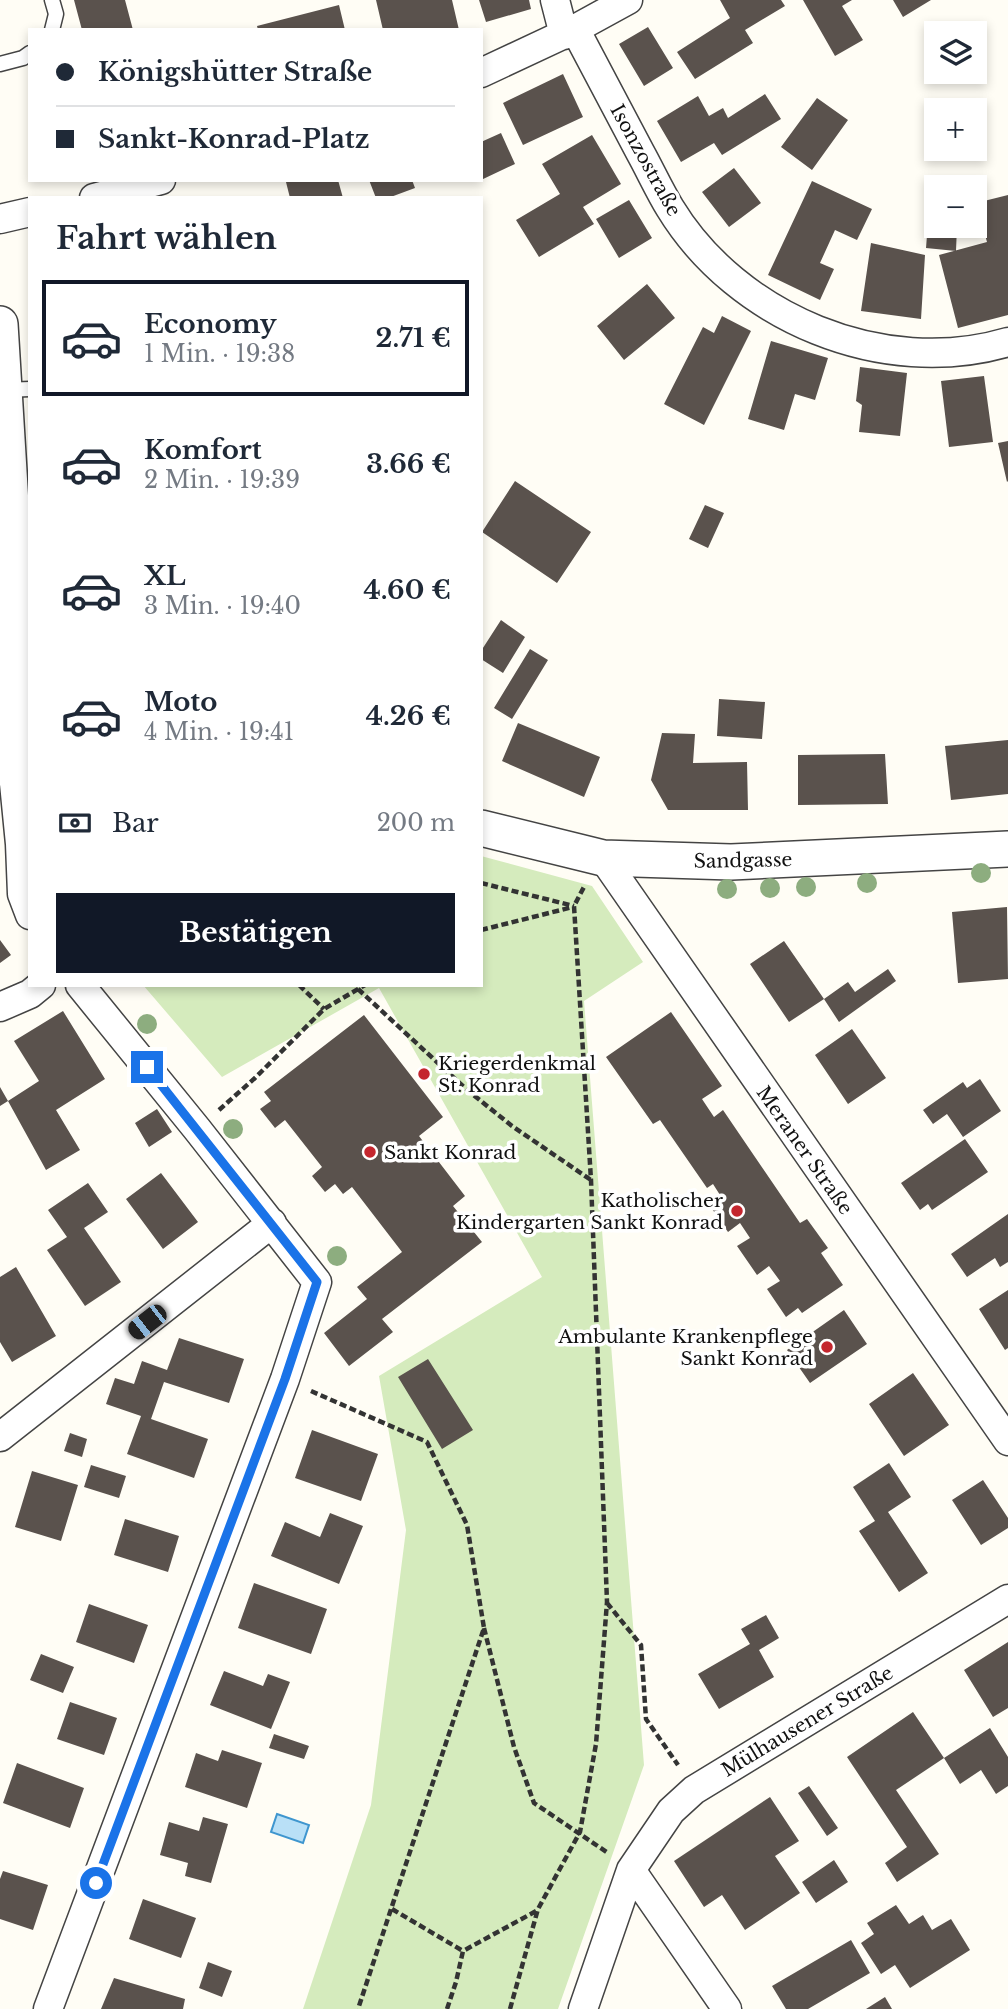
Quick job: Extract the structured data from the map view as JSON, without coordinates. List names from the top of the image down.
{
  "streets": {
    "street": [
      "Isonzostraße",
      "Sandgasse",
      "Meraner Straße",
      "Mülhausener Straße"
    ]
  },
  "crossings": [
    ["Sandgasse", "Meraner Straße"]
  ],
  "places": [
    "Kriegerdenkmal St. Konrad",
    "Sankt Konrad",
    "Katholischer Kindergarten Sankt Konrad",
    "Ambulante Krankenpflege Sankt Konrad"
  ],
  "page": {
    "map_buttons": ["+", "−"],
    "banner": ["Königshütter Straße", "Sankt-Konrad-Platz"],
    "heading": "Fahrt wählen",
    "list": [
      {
        "name": "Economy",
        "note": "1 Min. · 19:38",
        "value": "2.71 €"
      },
      {
        "name": "Komfort",
        "note": "2 Min. · 19:39",
        "value": "3.66 €"
      },
      {
        "name": "XL",
        "note": "3 Min. · 19:40",
        "value": "4.60 €"
      },
      {
        "name": "Moto",
        "note": "4 Min. · 19:41",
        "value": "4.26 €"
      }
    ],
    "pay": ["Bar", "200 m"],
    "buttons": "Bestätigen"
  }
}
